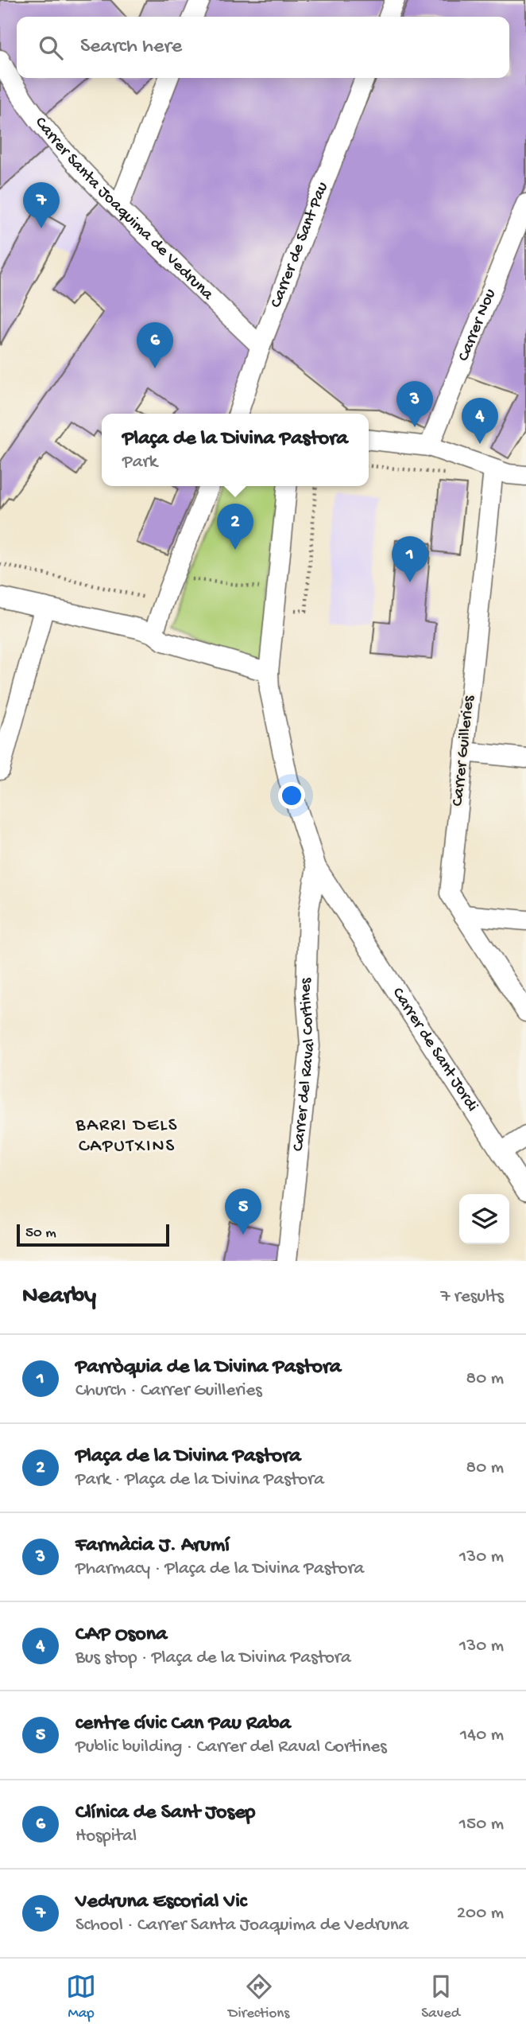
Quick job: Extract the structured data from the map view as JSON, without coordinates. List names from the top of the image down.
{
  "streets": {
    "street": [
      "Carrer Santa Joaquima de Vedruna",
      "Carrer de Sant Pau",
      "Carrer Nou",
      "Carrer Guilleries",
      "Carrer de Sant Jordi",
      "Carrer del Raval Cortines"
    ]
  },
  "crossings": [
    ["Carrer Santa Joaquima de Vedruna", "Carrer de Sant Pau"],
    ["Carrer de Sant Jordi", "Carrer del Raval Cortines"]
  ],
  "districts": ["BARRI DELS CAPUTXINS"],
  "scale_bar": "50 m",
  "page": {
    "search": "Search here",
    "pins": [
      "7",
      "6",
      "3",
      "4",
      "2",
      "1",
      "5"
    ],
    "popup": ["Plaça de la Divina Pastora", "Park"],
    "scale": "50 m",
    "heading": ["Nearby", "7 results"],
    "list": [
      {
        "mark": "1",
        "name": "Parròquia de la Divina Pastora",
        "note": "Church · Carrer Guilleries",
        "value": "80 m"
      },
      {
        "mark": "2",
        "name": "Plaça de la Divina Pastora",
        "note": "Park · Plaça de la Divina Pastora",
        "value": "80 m"
      },
      {
        "mark": "3",
        "name": "Farmàcia J. Arumí",
        "note": "Pharmacy · Plaça de la Divina Pastora",
        "value": "130 m"
      },
      {
        "mark": "4",
        "name": "CAP Osona",
        "note": "Bus stop · Plaça de la Divina Pastora",
        "value": "130 m"
      },
      {
        "mark": "5",
        "name": "centre cívic Can Pau Raba",
        "note": "Public building · Carrer del Raval Cortines",
        "value": "140 m"
      },
      {
        "mark": "6",
        "name": "Clínica de Sant Josep",
        "note": "Hospital",
        "value": "150 m"
      },
      {
        "mark": "7",
        "name": "Vedruna Escorial Vic",
        "note": "School · Carrer Santa Joaquima de Vedruna",
        "value": "200 m"
      }
    ],
    "nav": ["Map", "Directions", "Saved"]
  }
}
